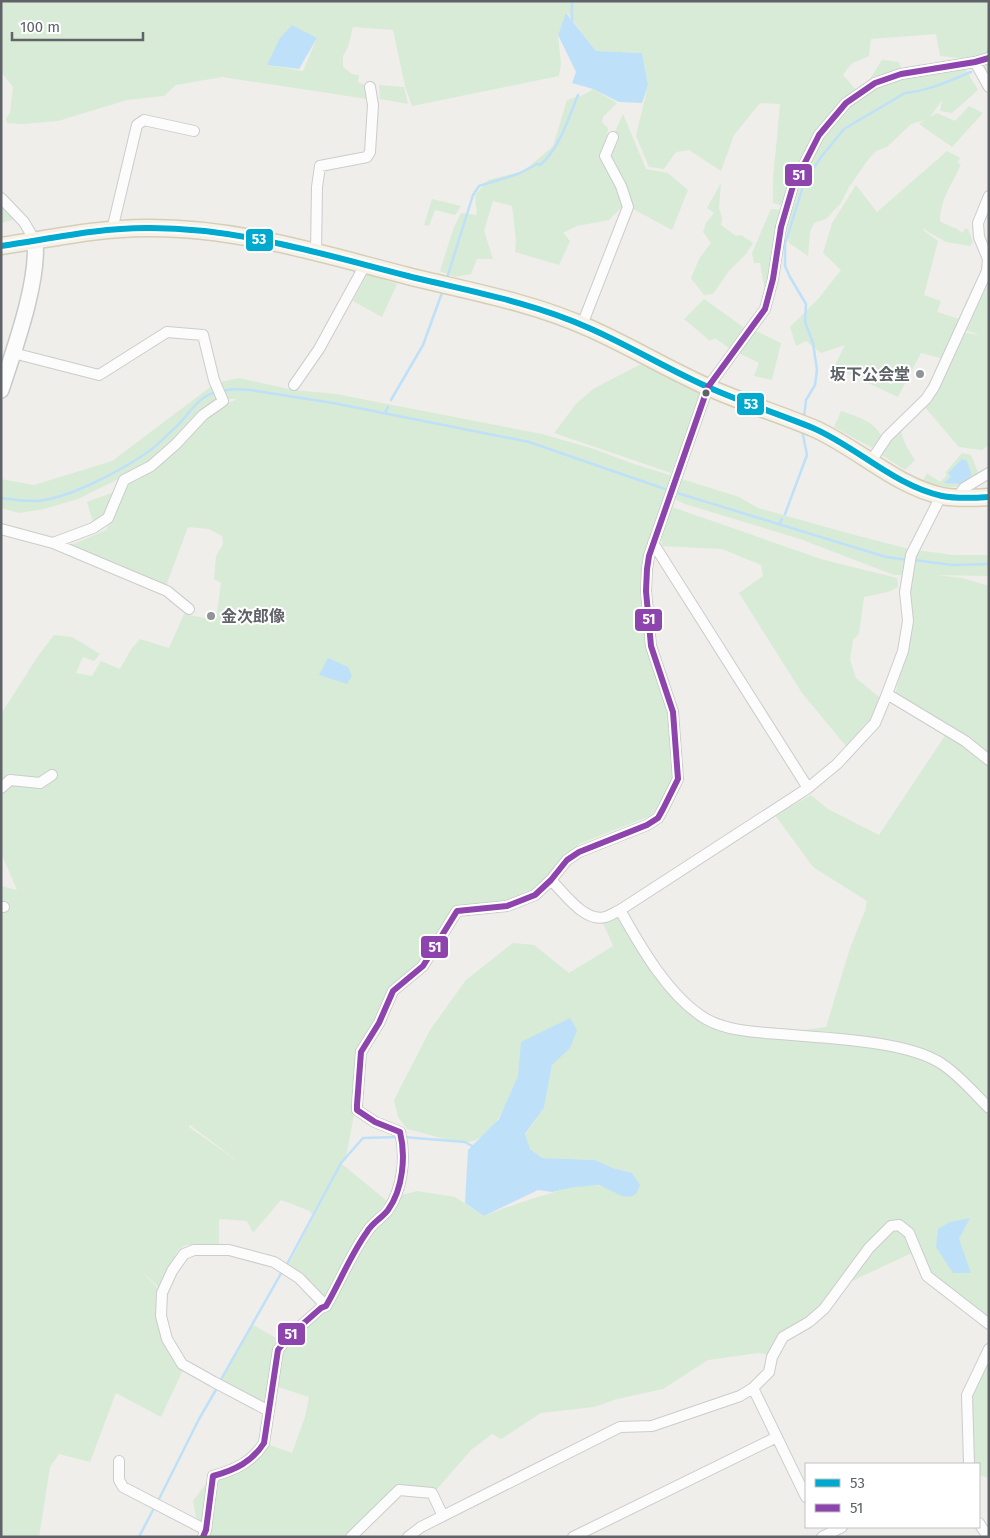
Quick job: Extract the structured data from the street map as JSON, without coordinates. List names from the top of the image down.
{
  "places": ["坂下公会堂", "金次郎像"],
  "lines": ["transit line 51", "transit line 53"],
  "legend": ["53", "51"],
  "scale_bar": "100 m"
}
